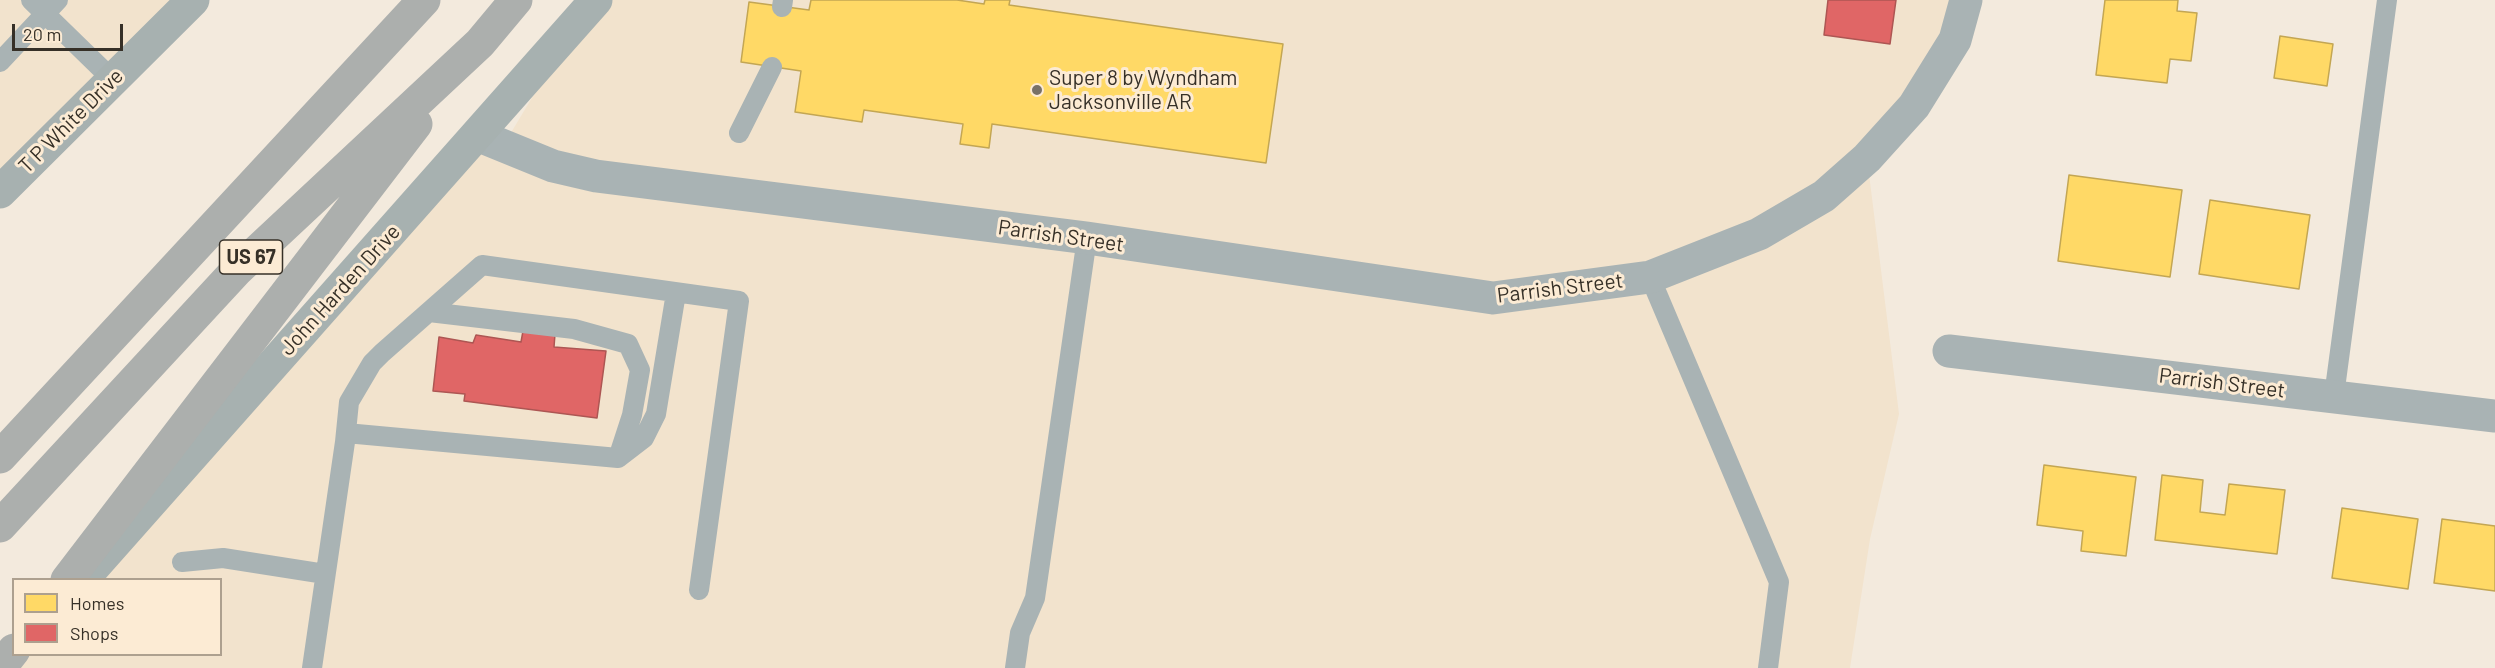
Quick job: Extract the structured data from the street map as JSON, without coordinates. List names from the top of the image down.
{
  "streets": {
    "highway": ["US 67"],
    "main road": ["T P White Drive", "John Harden Drive"],
    "street": ["Parrish Street"]
  },
  "crossings": [
    ["Parrish Street", "John Harden Drive"]
  ],
  "places": ["Super 8 by Wyndham Jacksonville AR"],
  "legend": ["Homes", "Shops"],
  "scale_bar": "20 m"
}
